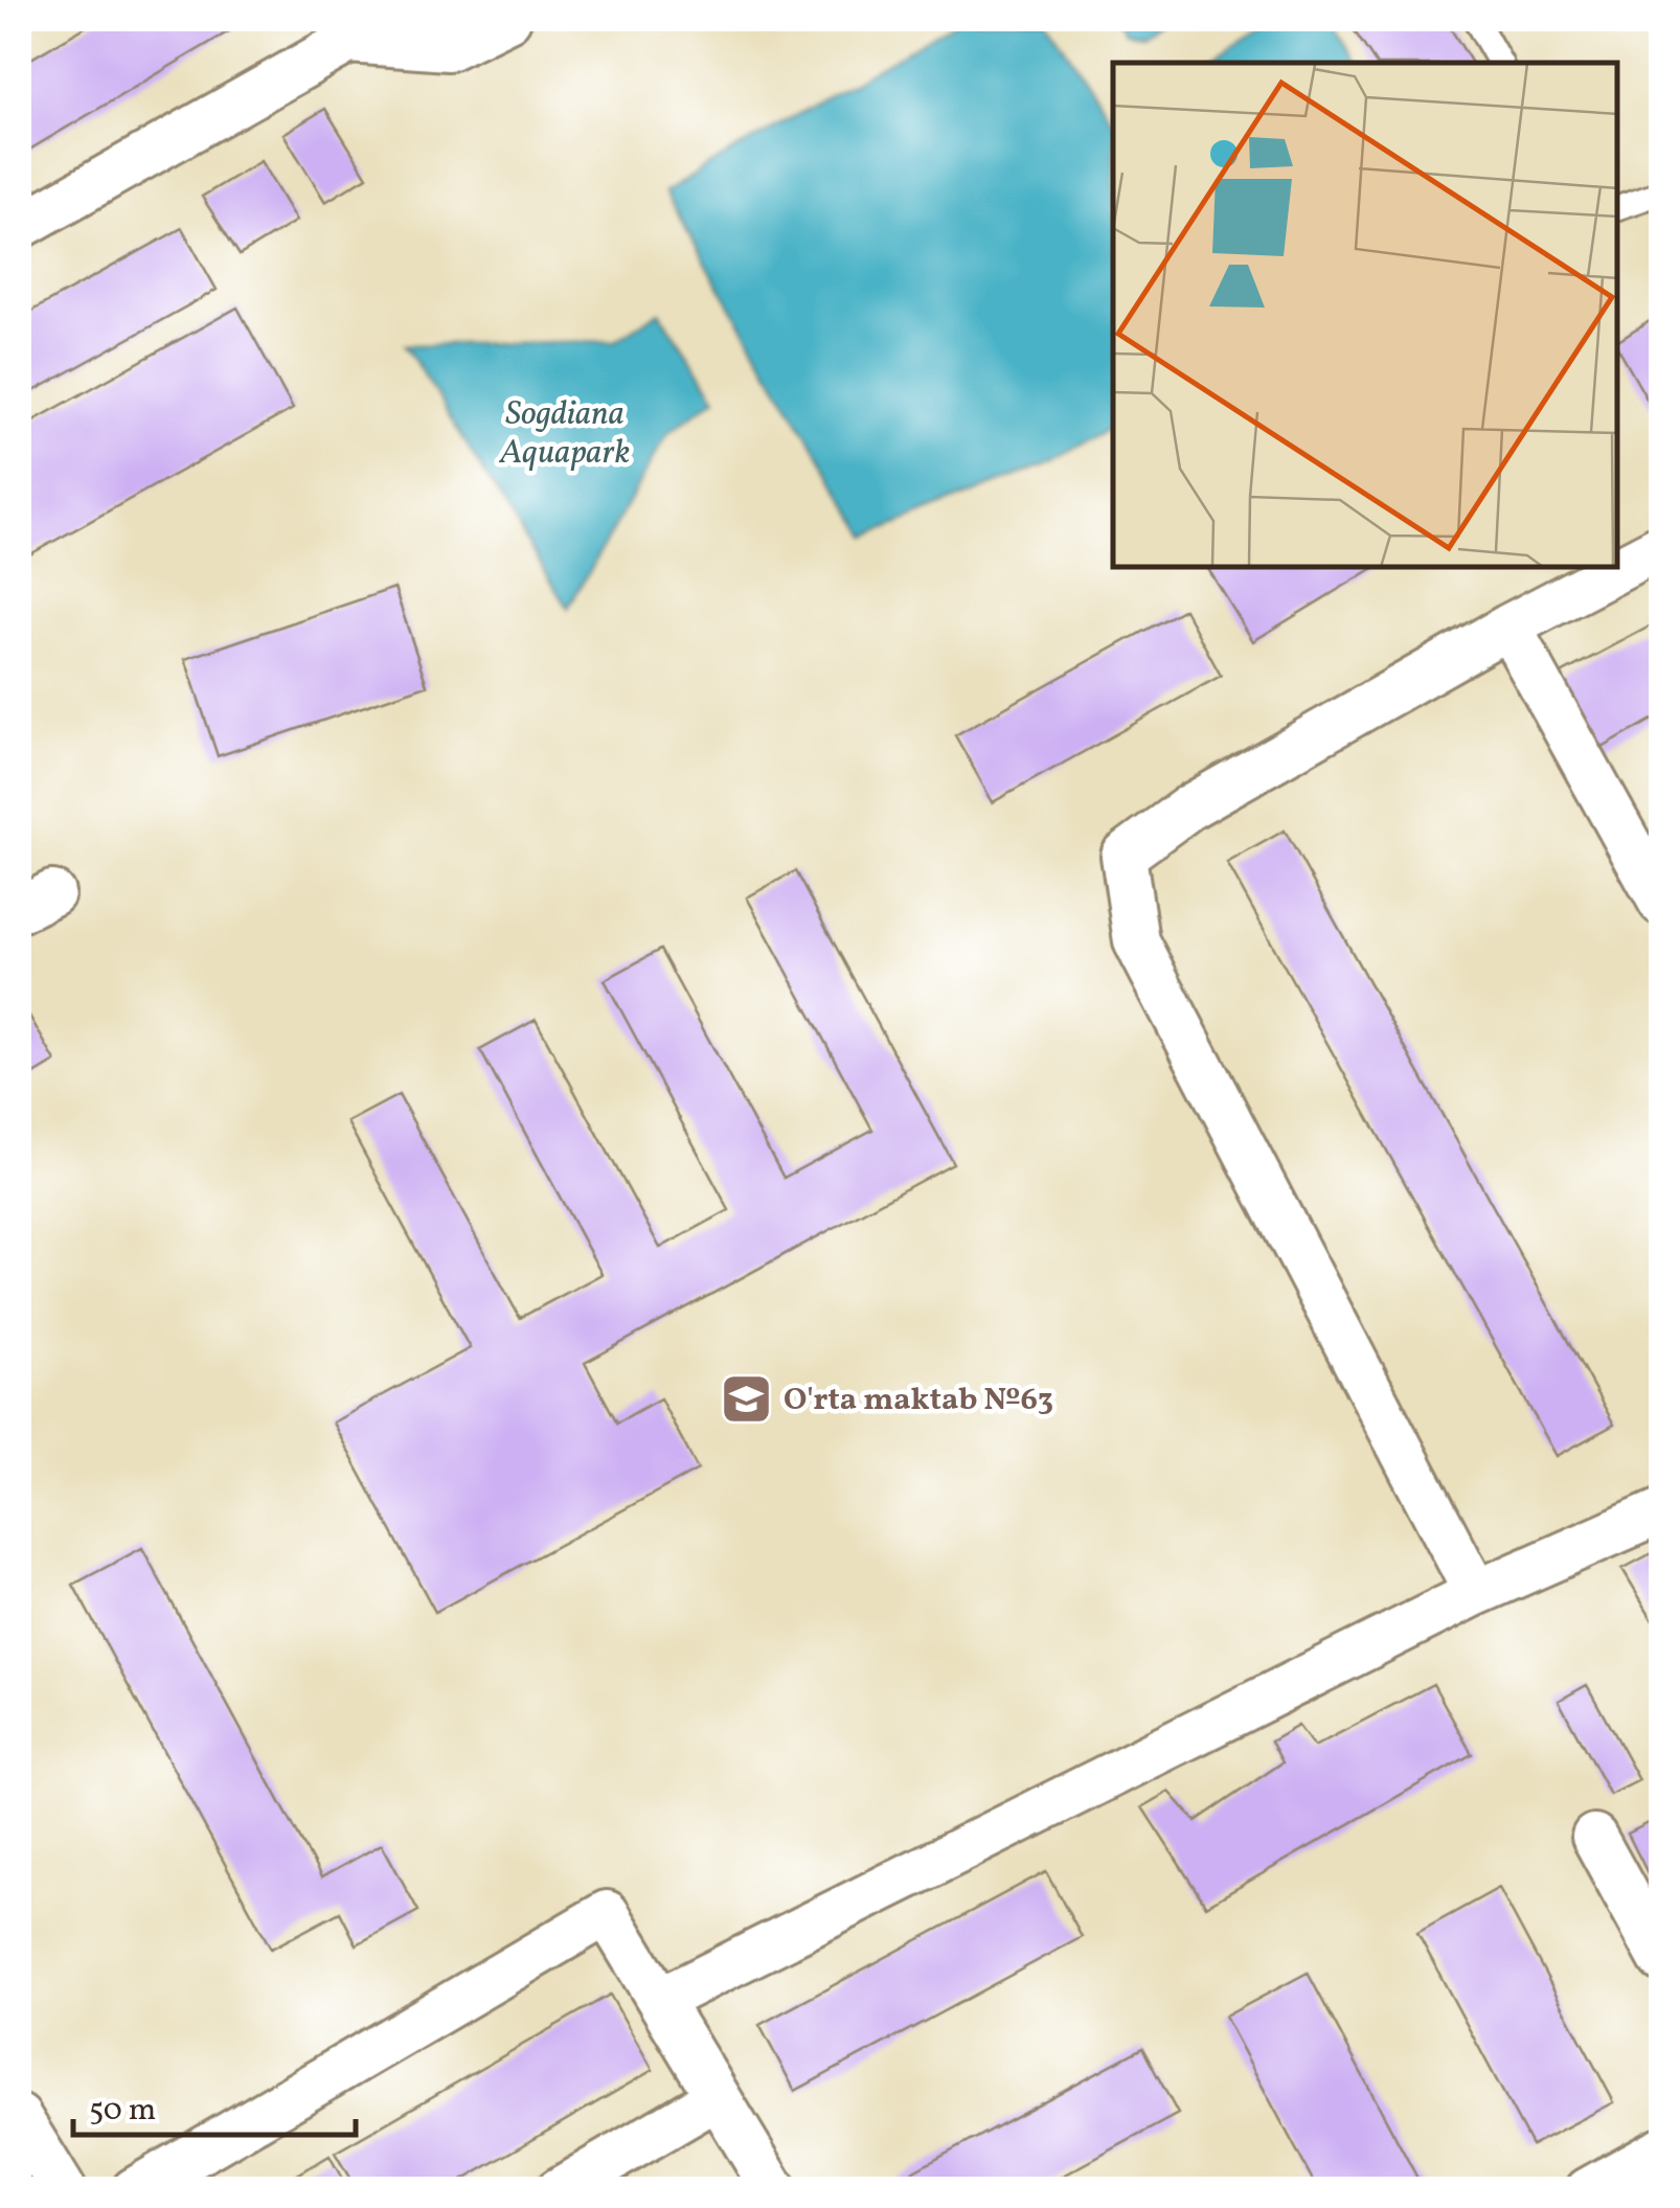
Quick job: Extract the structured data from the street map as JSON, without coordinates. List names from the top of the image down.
{
  "water": ["Sogdiana Aquapark"],
  "places": {
    "school or university": ["O'rta maktab №63"]
  },
  "scale_bar": "50 m"
}
